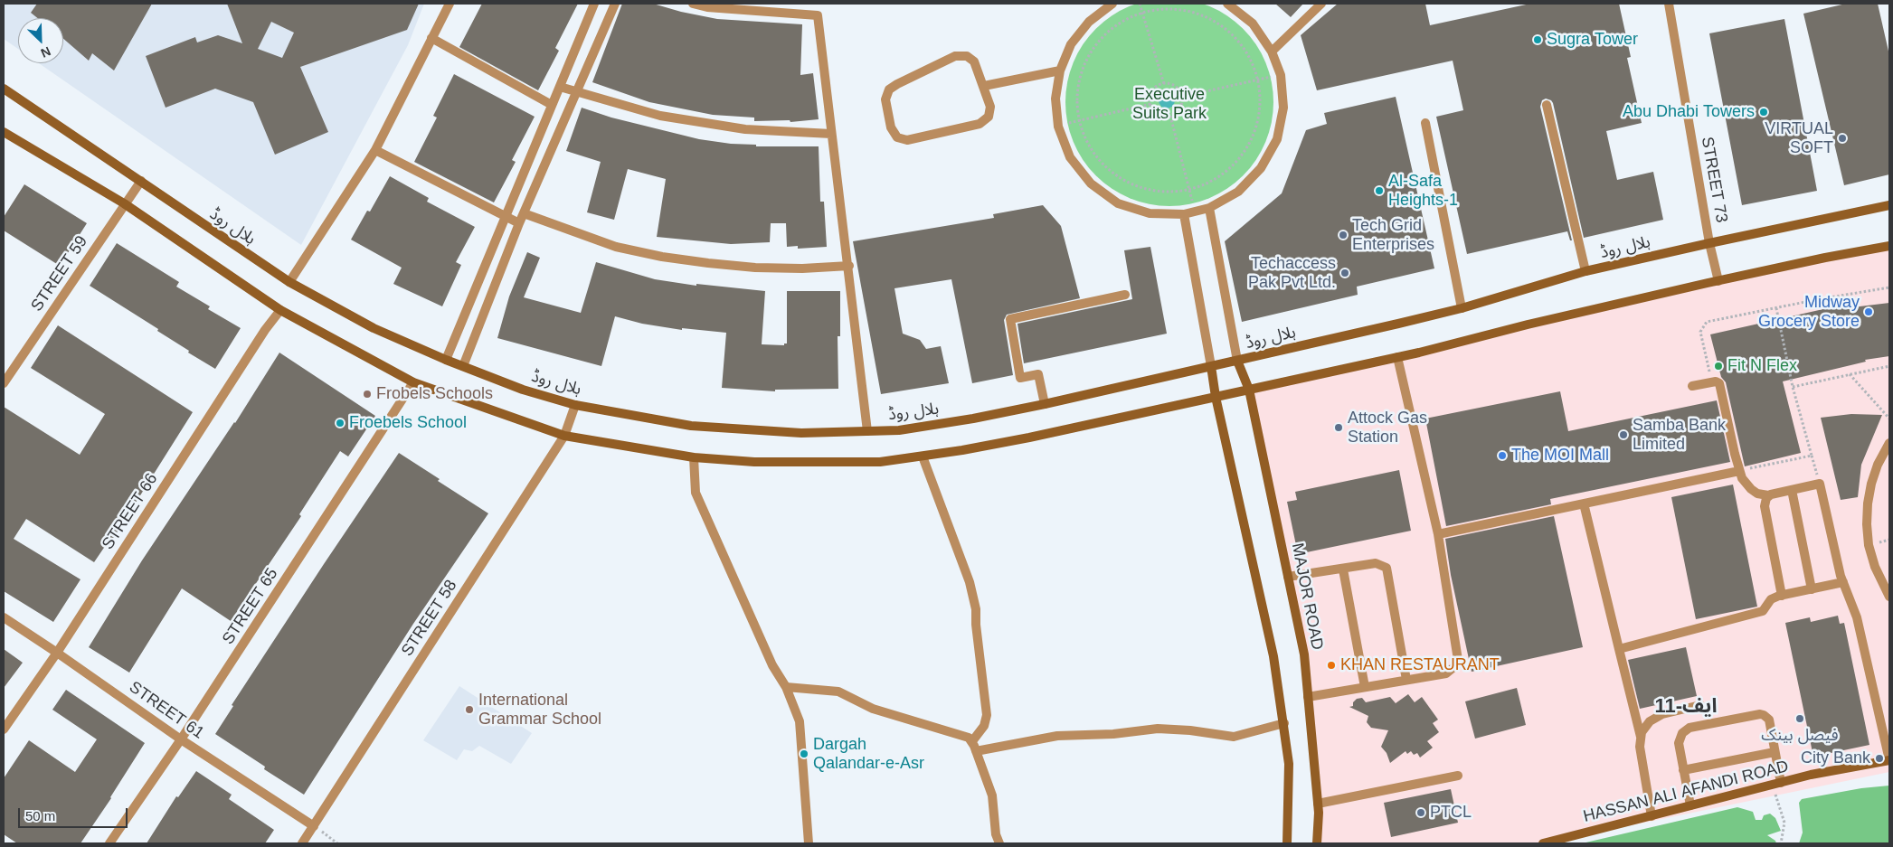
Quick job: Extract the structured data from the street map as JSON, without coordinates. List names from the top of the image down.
{
  "streets": {
    "street": [
      "STREET 73",
      "ہلال روڈ",
      "STREET 59",
      "STREET 66",
      "MAJOR ROAD",
      "STREET 65",
      "STREET 58",
      "STREET 61",
      "HASSAN ALI AFANDI ROAD"
    ]
  },
  "crossings": [
    ["STREET 73", "ہلال روڈ"],
    ["ہلال روڈ", "STREET 59"],
    ["ہلال روڈ", "MAJOR ROAD"],
    ["ہلال روڈ", "STREET 58"],
    ["STREET 66", "STREET 61"],
    ["STREET 65", "STREET 61"],
    ["STREET 58", "STREET 61"]
  ],
  "districts": ["ایف-11"],
  "parks": ["Executive Suits Park"],
  "places": [
    "Sugra Tower",
    "Abu Dhabi Towers",
    "VIRTUAL SOFT",
    "Al-Safa Heights-1",
    "Tech Grid Enterprises",
    "Techaccess Pak Pvt Ltd.",
    "Midway Grocery Store",
    "Fit N Flex",
    "Frobels Schools",
    "Froebels School",
    "Attock Gas Station",
    "Samba Bank Limited",
    "The MOI Mall",
    "KHAN RESTAURANT",
    "International Grammar School",
    "فیصل بینک",
    "Dargah Qalandar-e-Asr",
    "City Bank",
    "PTCL"
  ],
  "scale_bar": "50 m",
  "north": "bottom right"
}
